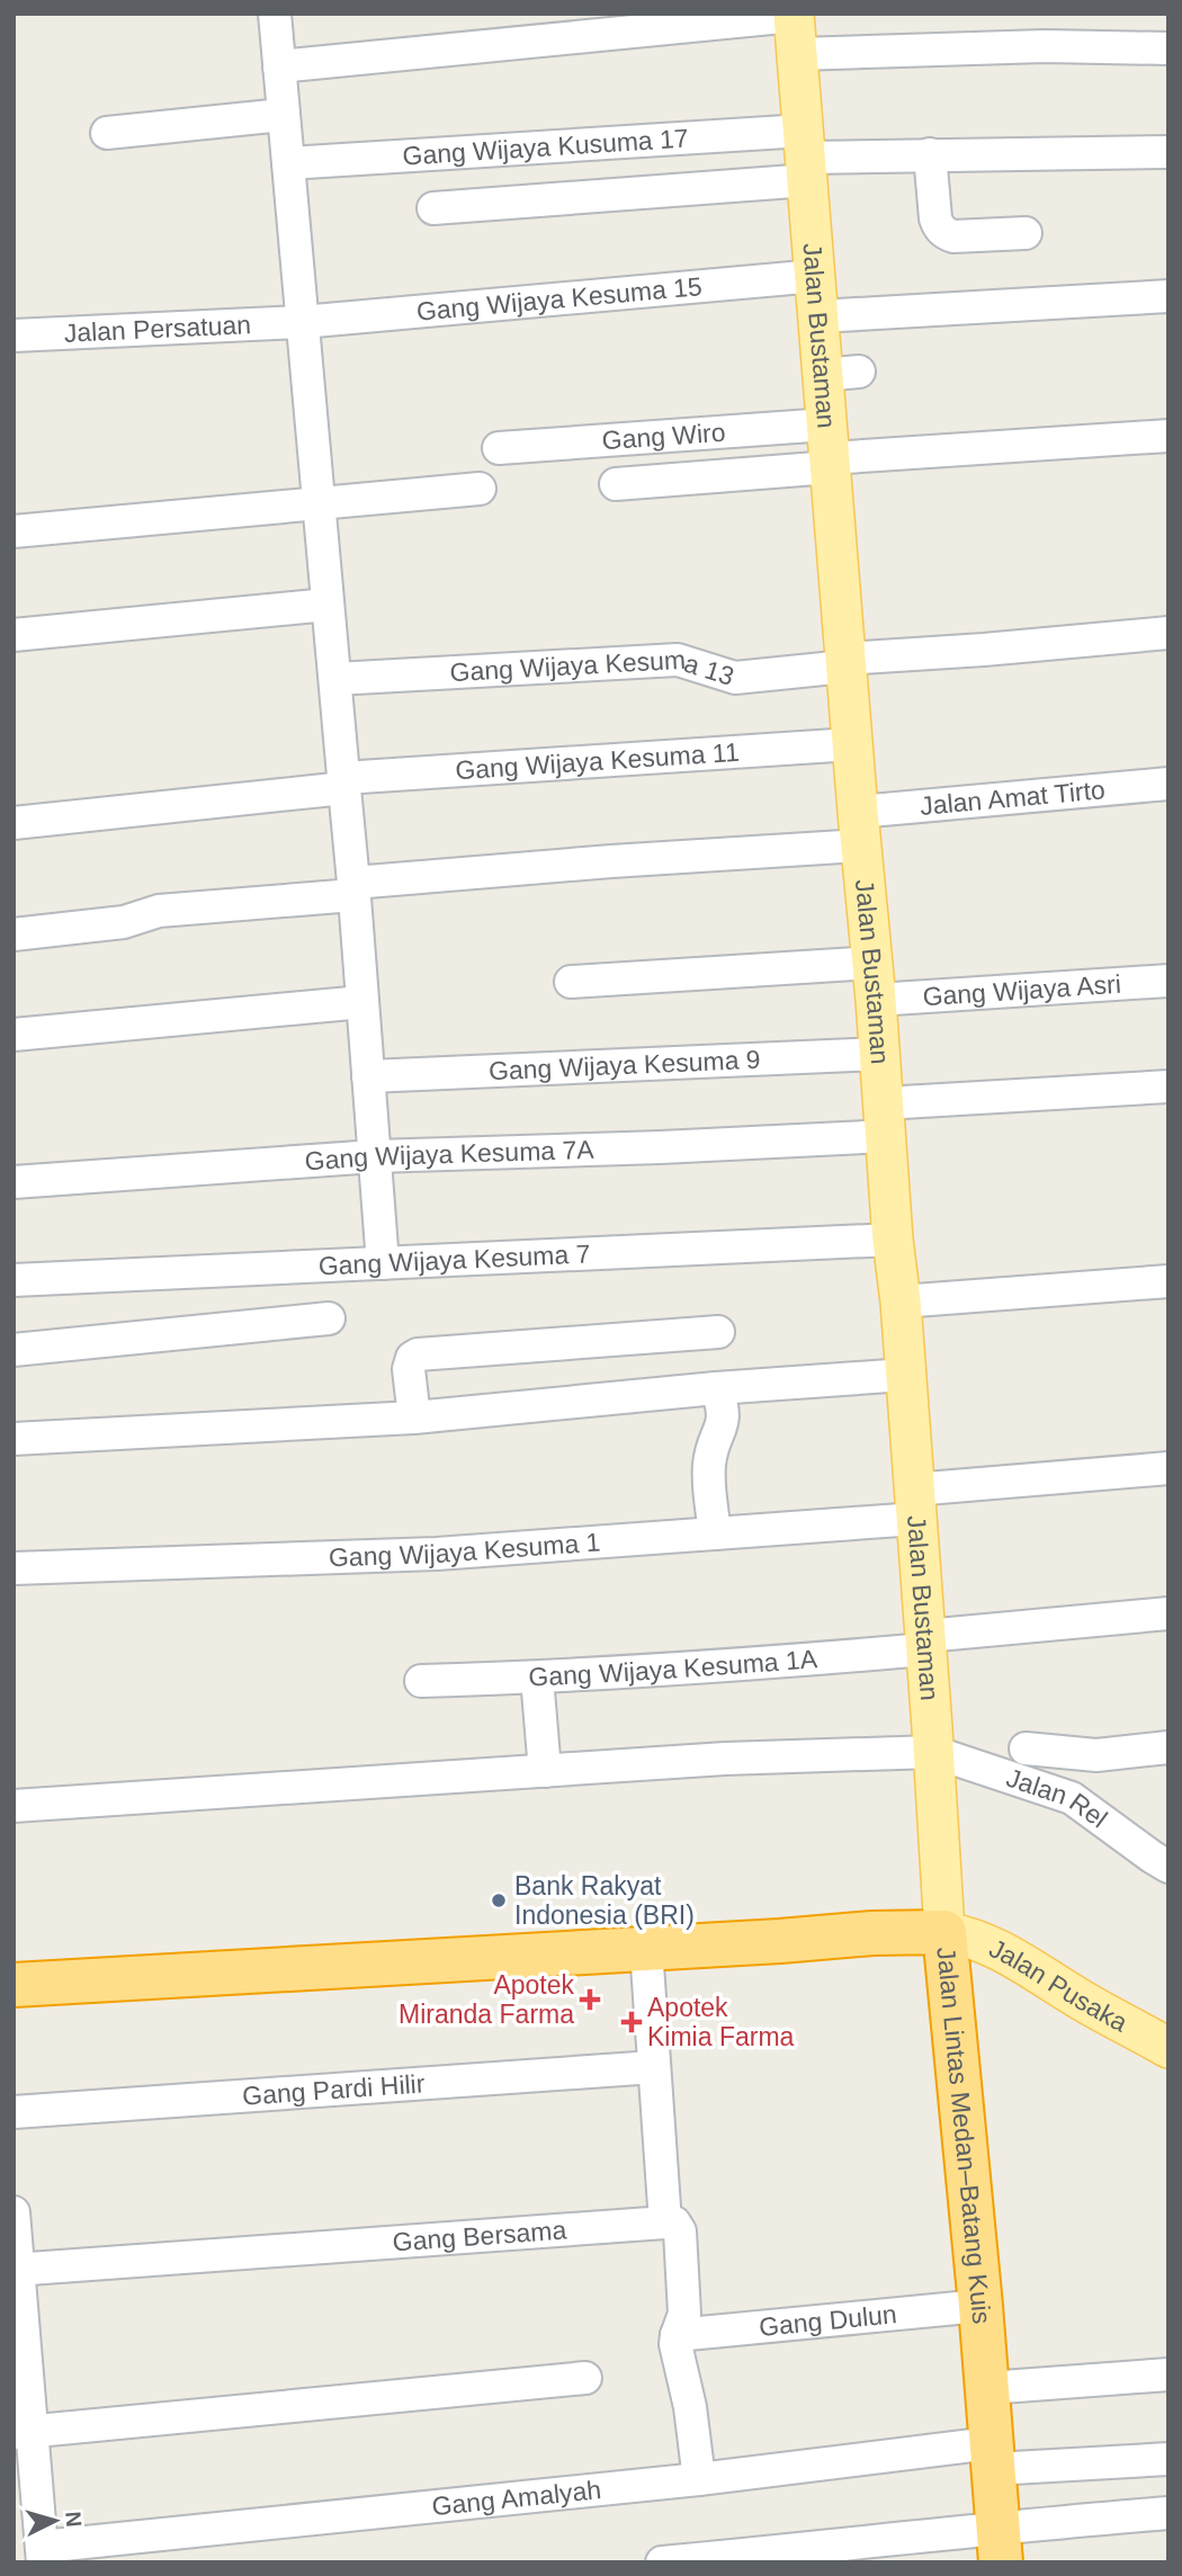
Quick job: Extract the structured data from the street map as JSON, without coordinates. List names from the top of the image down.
{
  "streets": {
    "highway": ["Jalan Lintas Medan–Batang Kuis"],
    "main road": ["Jalan Bustaman", "Jalan Pusaka"],
    "street": [
      "Gang Wijaya Kusuma 17",
      "Gang Wijaya Kesuma 15",
      "Jalan Persatuan",
      "Gang Wiro",
      "Gang Wijaya Kesuma 13",
      "Gang Wijaya Kesuma 11",
      "Jalan Amat Tirto",
      "Gang Wijaya Asri",
      "Gang Wijaya Kesuma 9",
      "Gang Wijaya Kesuma 7A",
      "Gang Wijaya Kesuma 7",
      "Gang Wijaya Kesuma 1",
      "Gang Wijaya Kesuma 1A",
      "Jalan Rel",
      "Gang Pardi Hilir",
      "Gang Bersama",
      "Gang Dulun",
      "Gang Amalyah"
    ]
  },
  "crossings": [
    ["Gang Wijaya Kusuma 17", "Jalan Bustaman"],
    ["Gang Wijaya Kesuma 15", "Jalan Persatuan"],
    ["Gang Wijaya Kesuma 15", "Jalan Bustaman"],
    ["Jalan Bustaman", "Gang Wiro"],
    ["Jalan Bustaman", "Gang Wijaya Kesuma 13"],
    ["Jalan Bustaman", "Gang Wijaya Kesuma 11"],
    ["Jalan Bustaman", "Jalan Amat Tirto"],
    ["Jalan Bustaman", "Gang Wijaya Asri"],
    ["Jalan Bustaman", "Gang Wijaya Kesuma 9"],
    ["Jalan Bustaman", "Gang Wijaya Kesuma 7A"],
    ["Jalan Bustaman", "Gang Wijaya Kesuma 7"],
    ["Jalan Bustaman", "Gang Wijaya Kesuma 1"],
    ["Jalan Bustaman", "Gang Wijaya Kesuma 1A"],
    ["Jalan Bustaman", "Jalan Rel"],
    ["Jalan Bustaman", "Jalan Pusaka"],
    ["Jalan Bustaman", "Jalan Lintas Medan–Batang Kuis"],
    ["Jalan Pusaka", "Jalan Lintas Medan–Batang Kuis"],
    ["Jalan Lintas Medan–Batang Kuis", "Gang Dulun"],
    ["Jalan Lintas Medan–Batang Kuis", "Gang Amalyah"]
  ],
  "places": {
    "other": ["Bank Rakyat Indonesia (BRI)"],
    "health": ["Apotek Miranda Farma", "Apotek Kimia Farma"]
  },
  "north": "right"
}
